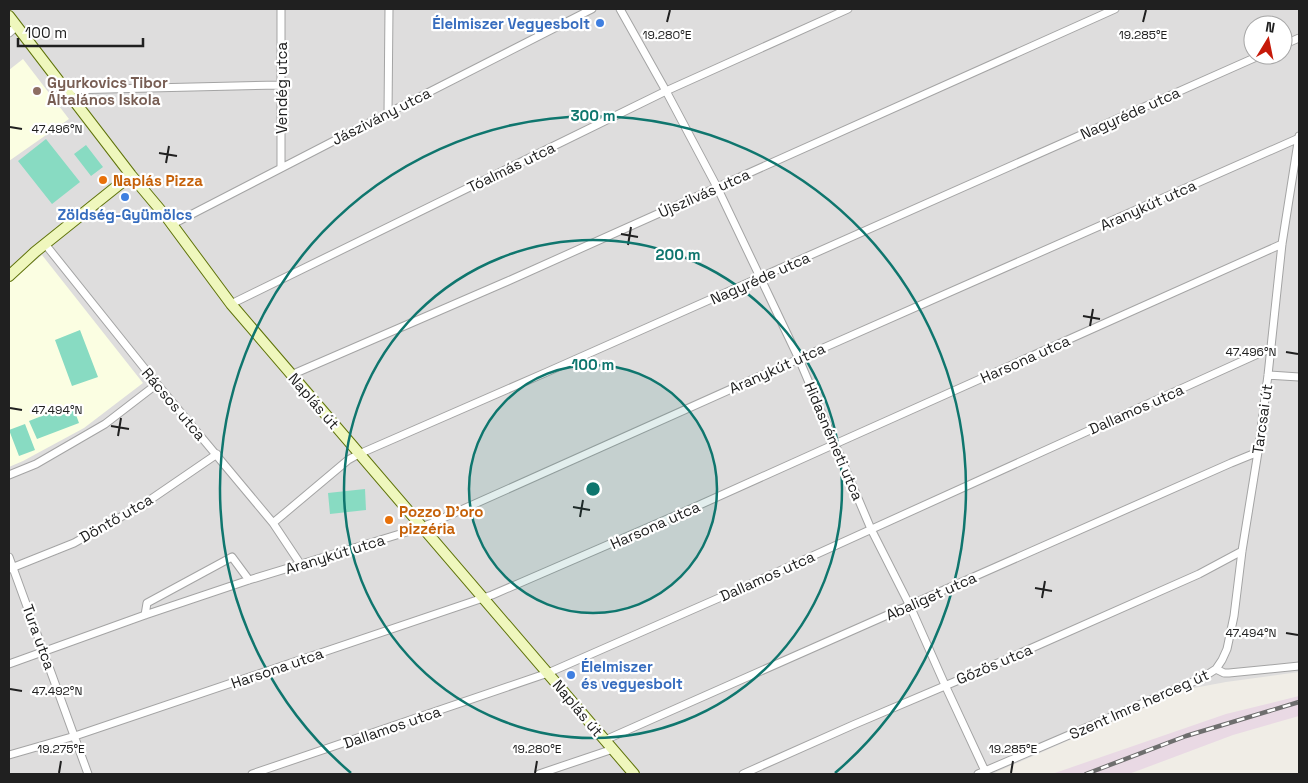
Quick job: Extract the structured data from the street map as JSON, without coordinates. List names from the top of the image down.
{
  "streets": {
    "street": [
      "Vendég utca",
      "Nagyréde utca",
      "Jászivány utca",
      "Tóalmás utca",
      "Újszilvás utca",
      "Aranykút utca",
      "Harsona utca",
      "Naplás út",
      "Rácsos utca",
      "Dallamos utca",
      "Tarcsai út",
      "Hidasnémeti utca",
      "Döntő utca",
      "Abaliget utca",
      "Tura utca",
      "Gőzös utca",
      "Szent Imre herceg út"
    ]
  },
  "crossings": [
    ["Vendég utca", "Jászivány utca"],
    ["Nagyréde utca", "Naplás út"],
    ["Nagyréde utca", "Rácsos utca"],
    ["Nagyréde utca", "Hidasnémeti utca"],
    ["Jászivány utca", "Naplás út"],
    ["Tóalmás utca", "Naplás út"],
    ["Tóalmás utca", "Hidasnémeti utca"],
    ["Újszilvás utca", "Naplás út"],
    ["Újszilvás utca", "Hidasnémeti utca"],
    ["Aranykút utca", "Naplás út"],
    ["Aranykút utca", "Rácsos utca"],
    ["Aranykút utca", "Tarcsai út"],
    ["Aranykút utca", "Hidasnémeti utca"],
    ["Aranykút utca", "Tura utca"],
    ["Harsona utca", "Naplás út"],
    ["Harsona utca", "Tarcsai út"],
    ["Harsona utca", "Hidasnémeti utca"],
    ["Harsona utca", "Tura utca"],
    ["Naplás út", "Dallamos utca"],
    ["Naplás út", "Abaliget utca"],
    ["Rácsos utca", "Döntő utca"],
    ["Dallamos utca", "Tarcsai út"],
    ["Dallamos utca", "Hidasnémeti utca"],
    ["Tarcsai út", "Abaliget utca"],
    ["Tarcsai út", "Gőzös utca"],
    ["Tarcsai út", "Szent Imre herceg út"],
    ["Hidasnémeti utca", "Abaliget utca"],
    ["Hidasnémeti utca", "Gőzös utca"],
    ["Hidasnémeti utca", "Szent Imre herceg út"],
    ["Döntő utca", "Tura utca"]
  ],
  "places": [
    "Élelmiszer Vegyesbolt",
    "Gyurkovics Tibor Általános Iskola",
    "Naplás Pizza",
    "Zöldség-Gyümölcs",
    "Pozzo D'oro pizzéria",
    "Élelmiszer és vegyesbolt"
  ],
  "scale_bar": "100 m",
  "north": "top",
  "coordinates": [
    "19.280°E",
    "19.285°E",
    "47.496°N",
    "47.494°N",
    "47.492°N",
    "19.275°E"
  ],
  "rings": ["300 m", "200 m", "100 m"]
}
